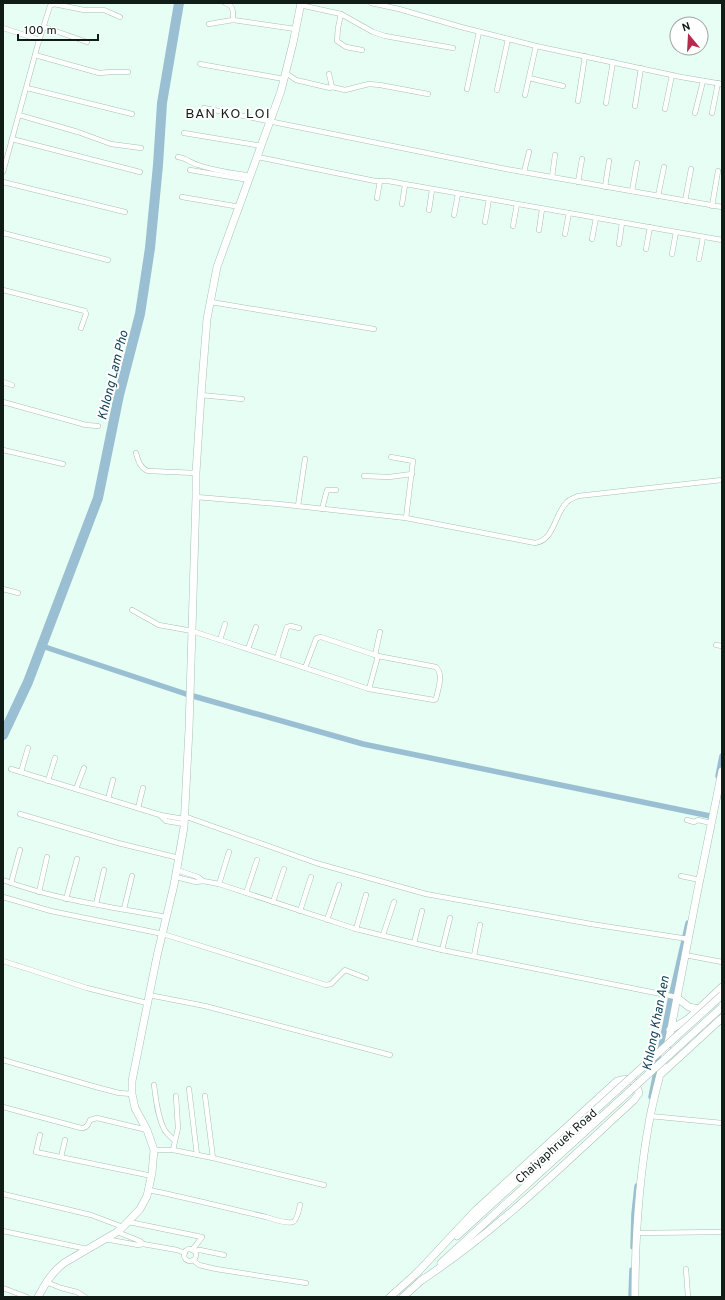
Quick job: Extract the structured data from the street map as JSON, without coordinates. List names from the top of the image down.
{
  "streets": {
    "street": ["Chaiyaphruek Road"]
  },
  "districts": ["BAN KO LOI"],
  "water": ["Khlong Lam Pho", "Khlong Khan Aen"],
  "scale_bar": "100 m",
  "north": "top"
}
